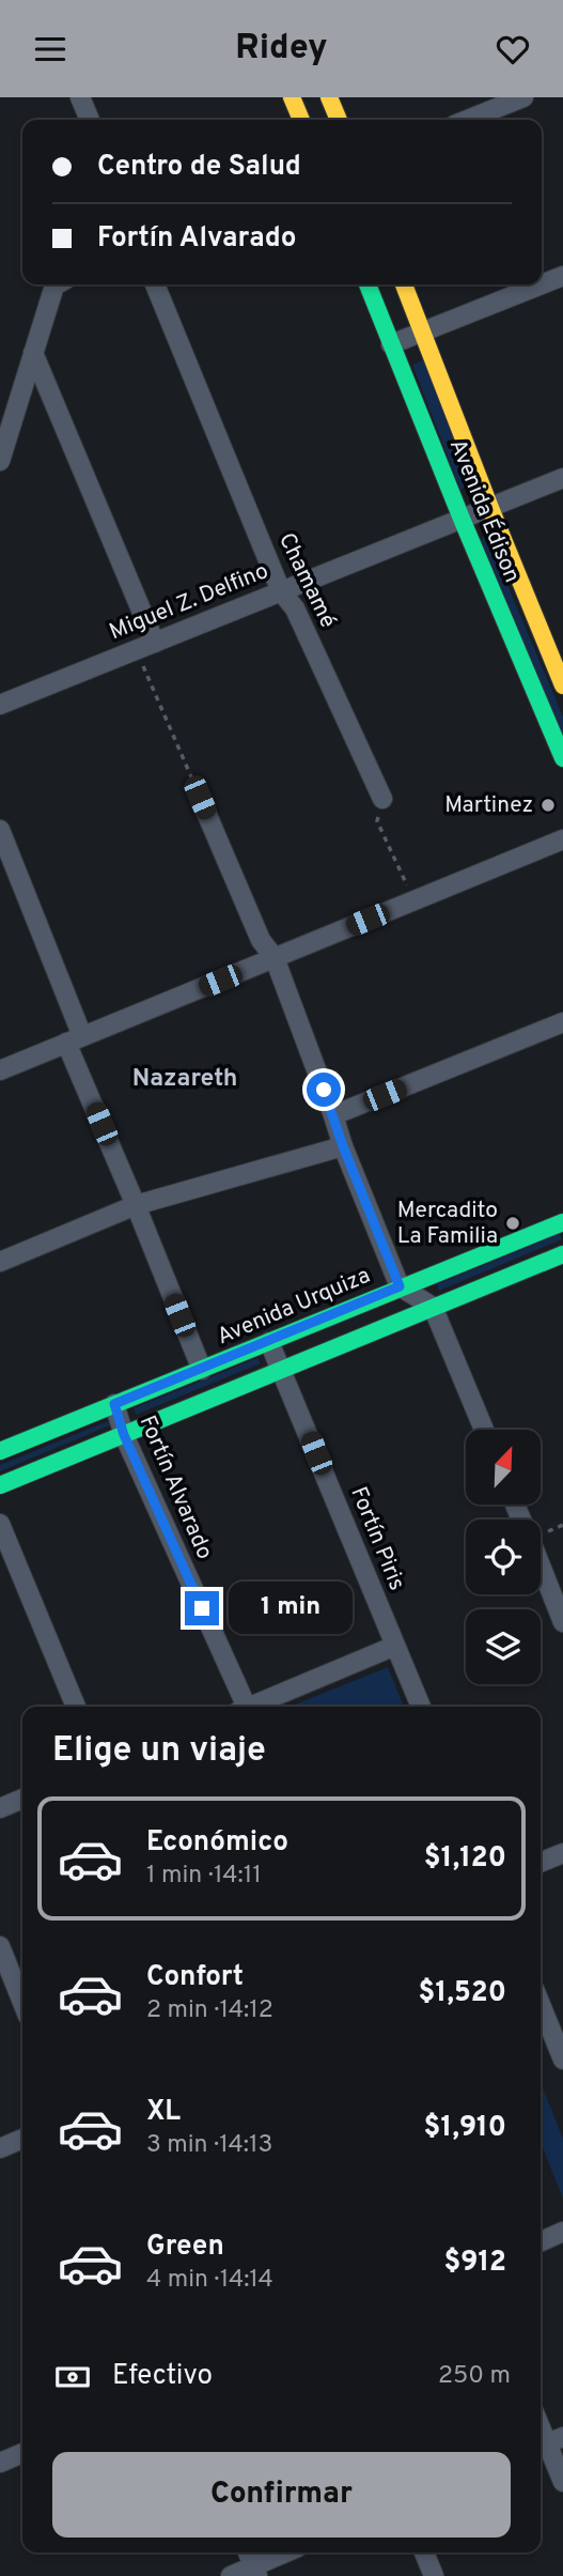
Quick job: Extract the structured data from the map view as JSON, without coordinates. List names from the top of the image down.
{
  "streets": {
    "main road": ["Avenida Édison", "Avenida Urquiza"],
    "street": [
      "Chamamé",
      "Miguel Z. Delfino",
      "Fortín Alvarado",
      "Fortín Piris"
    ]
  },
  "crossings": [
    ["Avenida Édison", "Miguel Z. Delfino"],
    ["Chamamé", "Miguel Z. Delfino"],
    ["Avenida Urquiza", "Fortín Alvarado"],
    ["Avenida Urquiza", "Fortín Piris"]
  ],
  "districts": ["Nazareth"],
  "places": ["Martinez", "Mercadito La Familia"],
  "north": "top right",
  "page": {
    "header": "Ridey",
    "banner": ["Centro de Salud", "Fortín Alvarado"],
    "bubble": "1 min",
    "heading": "Elige un viaje",
    "list": [
      {
        "name": "Económico",
        "note": "1 min · 14:11",
        "value": "$1,120"
      },
      {
        "name": "Confort",
        "note": "2 min · 14:12",
        "value": "$1,520"
      },
      {
        "name": "XL",
        "note": "3 min · 14:13",
        "value": "$1,910"
      },
      {
        "name": "Green",
        "note": "4 min · 14:14",
        "value": "$912"
      }
    ],
    "pay": ["Efectivo", "250 m"],
    "buttons": "Confirmar"
  }
}
